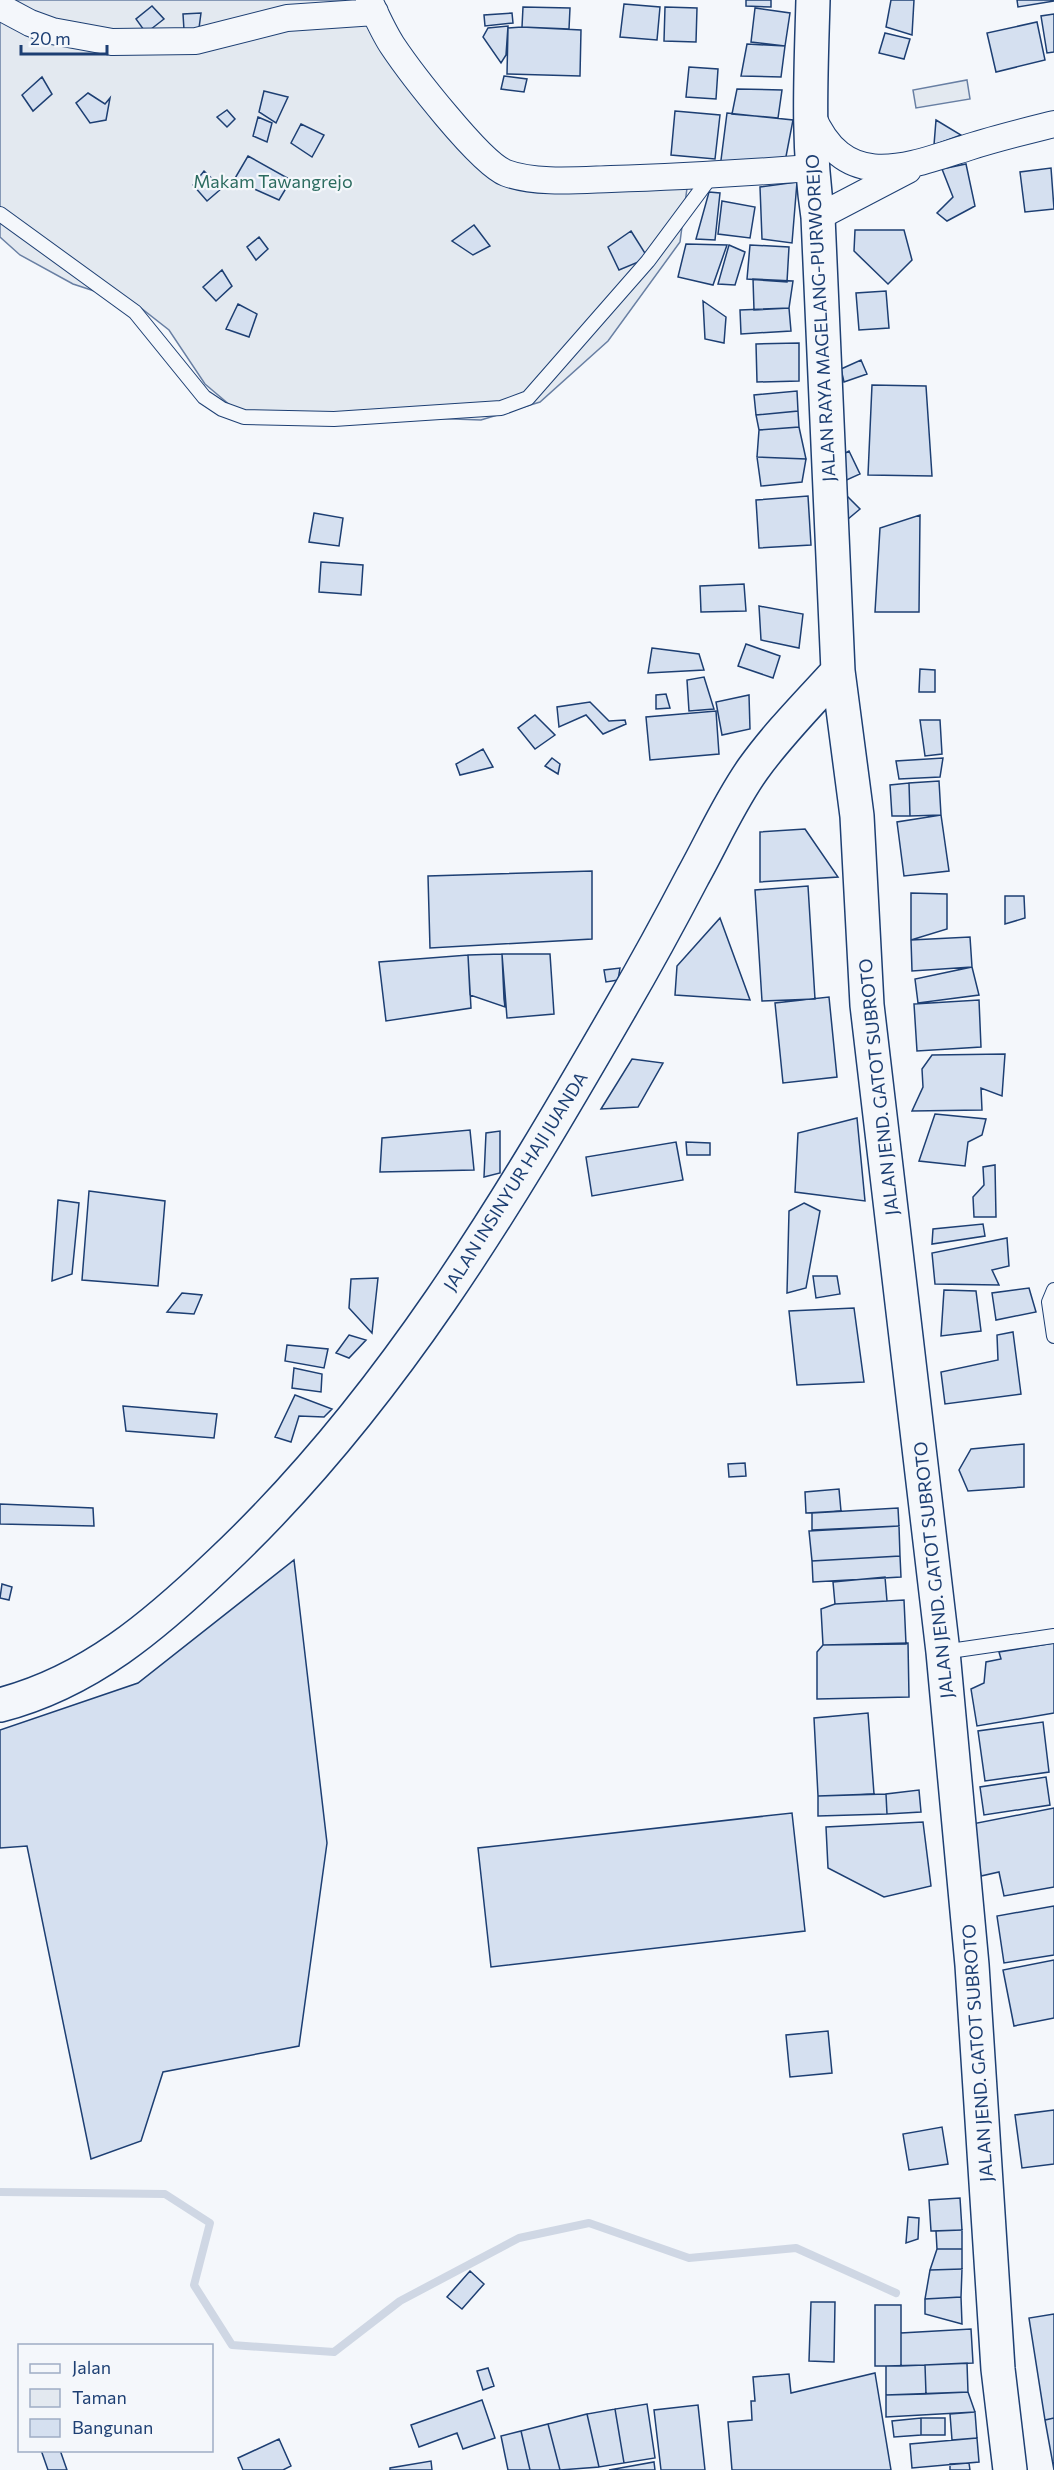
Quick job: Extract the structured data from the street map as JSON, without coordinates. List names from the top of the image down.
{
  "streets": {
    "main road": ["JALAN RAYA MAGELANG-PURWOREJO", "JALAN JEND. GATOT SUBROTO", "JALAN INSINYUR HAJI JUANDA"]
  },
  "crossings": [
    ["JALAN RAYA MAGELANG-PURWOREJO", "JALAN JEND. GATOT SUBROTO"],
    ["JALAN RAYA MAGELANG-PURWOREJO", "JALAN INSINYUR HAJI JUANDA"],
    ["JALAN JEND. GATOT SUBROTO", "JALAN INSINYUR HAJI JUANDA"]
  ],
  "parks": ["Makam Tawangrejo"],
  "legend": ["Jalan", "Taman", "Bangunan"],
  "scale_bar": "20 m"
}
